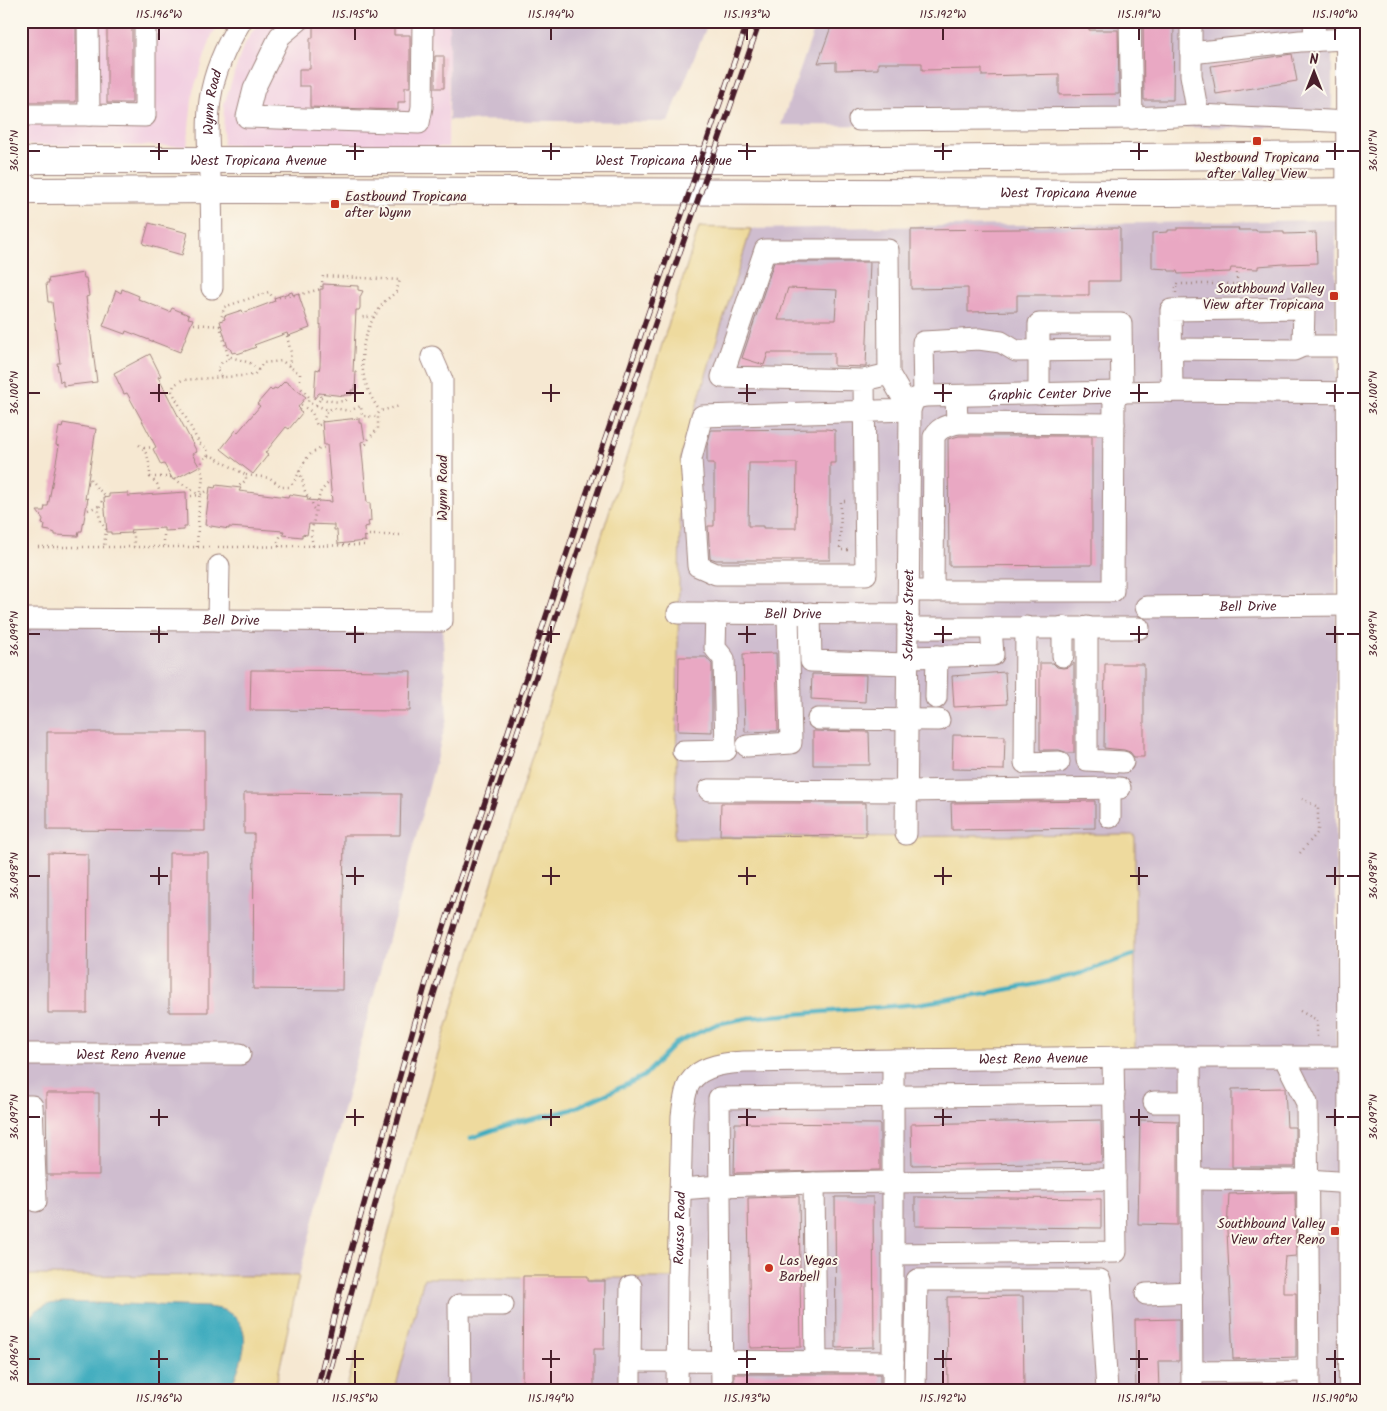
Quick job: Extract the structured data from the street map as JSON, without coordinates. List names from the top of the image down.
{
  "streets": {
    "main road": ["West Tropicana Avenue"],
    "street": [
      "Wynn Road",
      "Graphic Center Drive",
      "Bell Drive",
      "Schuster Street",
      "West Reno Avenue",
      "Rousso Road"
    ]
  },
  "crossings": [
    ["Wynn Road", "West Tropicana Avenue"],
    ["Wynn Road", "Bell Drive"],
    ["Graphic Center Drive", "Schuster Street"],
    ["Bell Drive", "Schuster Street"],
    ["West Reno Avenue", "Rousso Road"]
  ],
  "places": {
    "transit": [
      "Westbound Tropicana after Valley View",
      "Eastbound Tropicana after Wynn",
      "Southbound Valley View after Tropicana",
      "Southbound Valley View after Reno"
    ],
    "other": ["Las Vegas Barbell"]
  },
  "north": "top",
  "coordinates": [
    "115.196°W",
    "115.195°W",
    "115.194°W",
    "115.193°W",
    "115.192°W",
    "115.191°W",
    "115.190°W",
    "36.101°N",
    "36.100°N",
    "36.099°N",
    "36.098°N",
    "36.097°N",
    "36.096°N"
  ]
}
